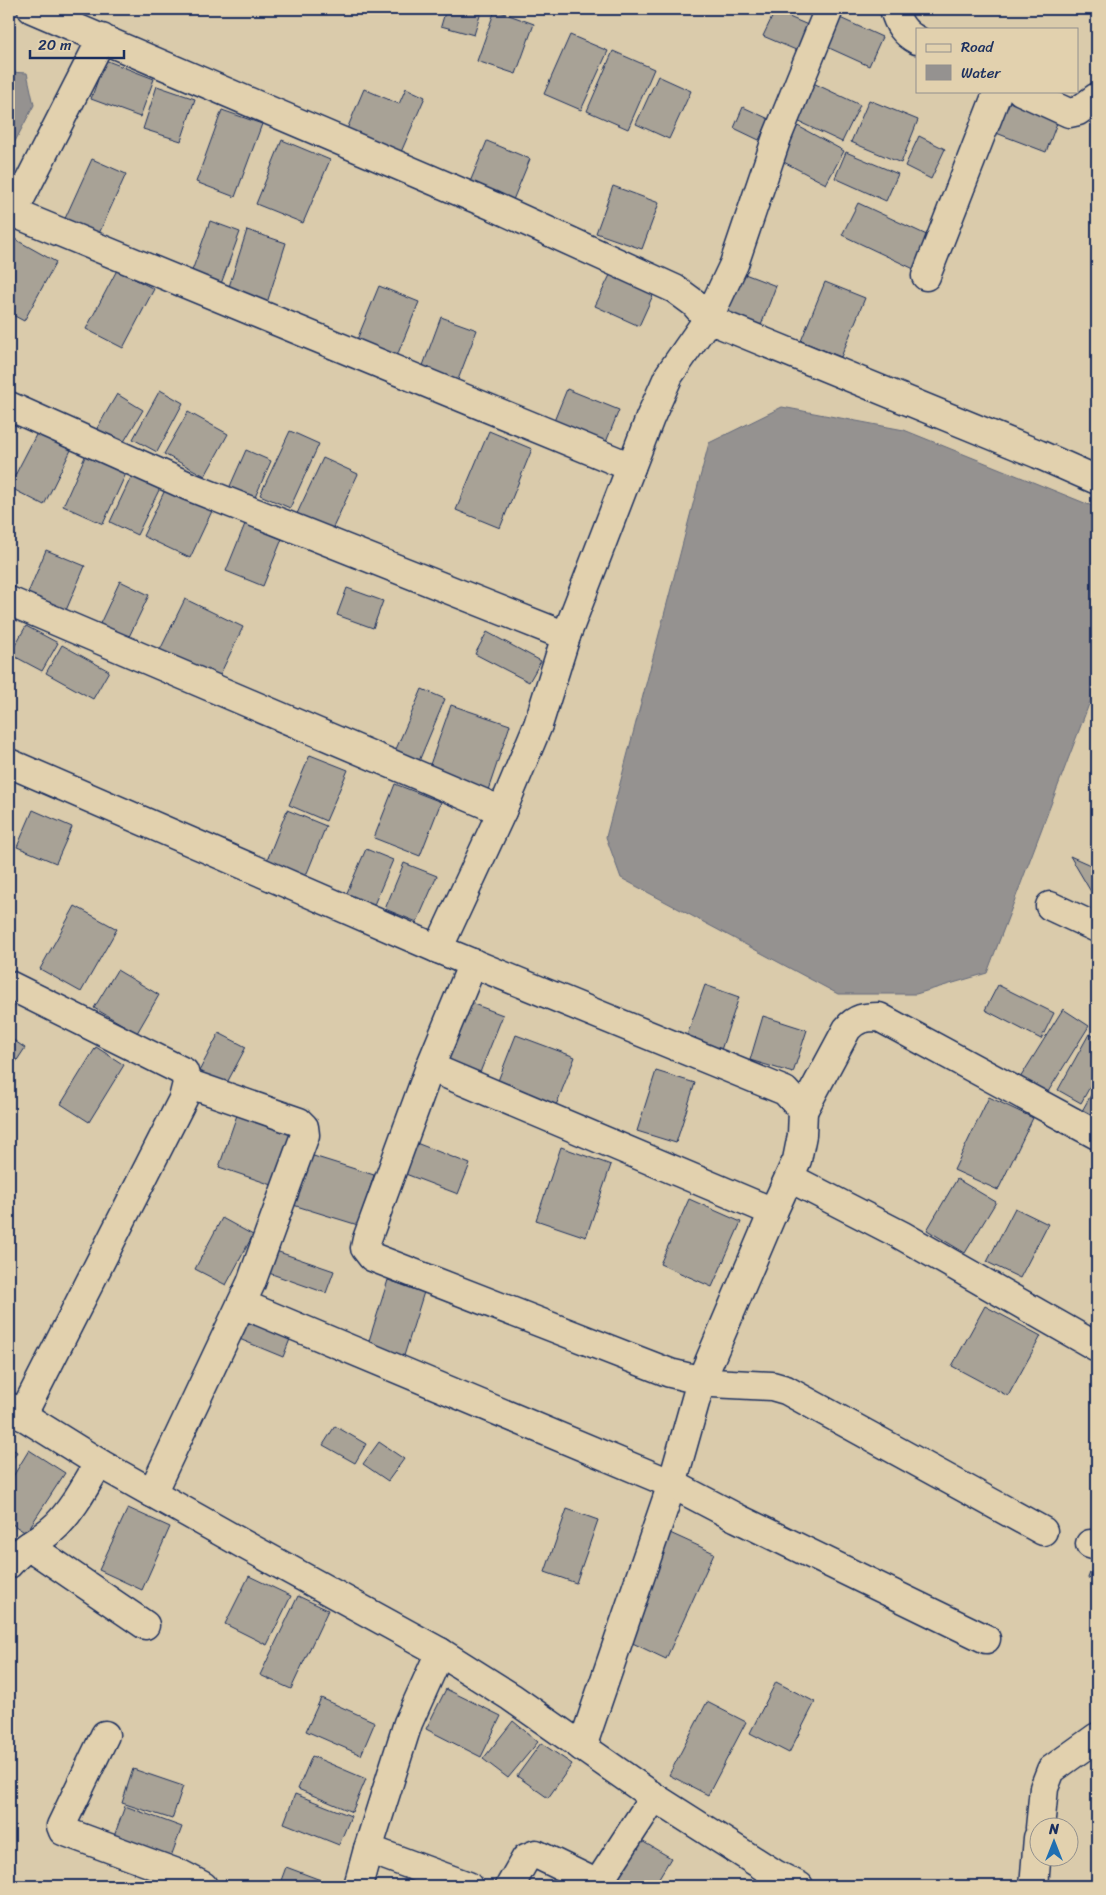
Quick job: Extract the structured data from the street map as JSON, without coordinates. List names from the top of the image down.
{
  "legend": ["Road", "Water"],
  "scale_bar": "20 m",
  "north": "top"
}
